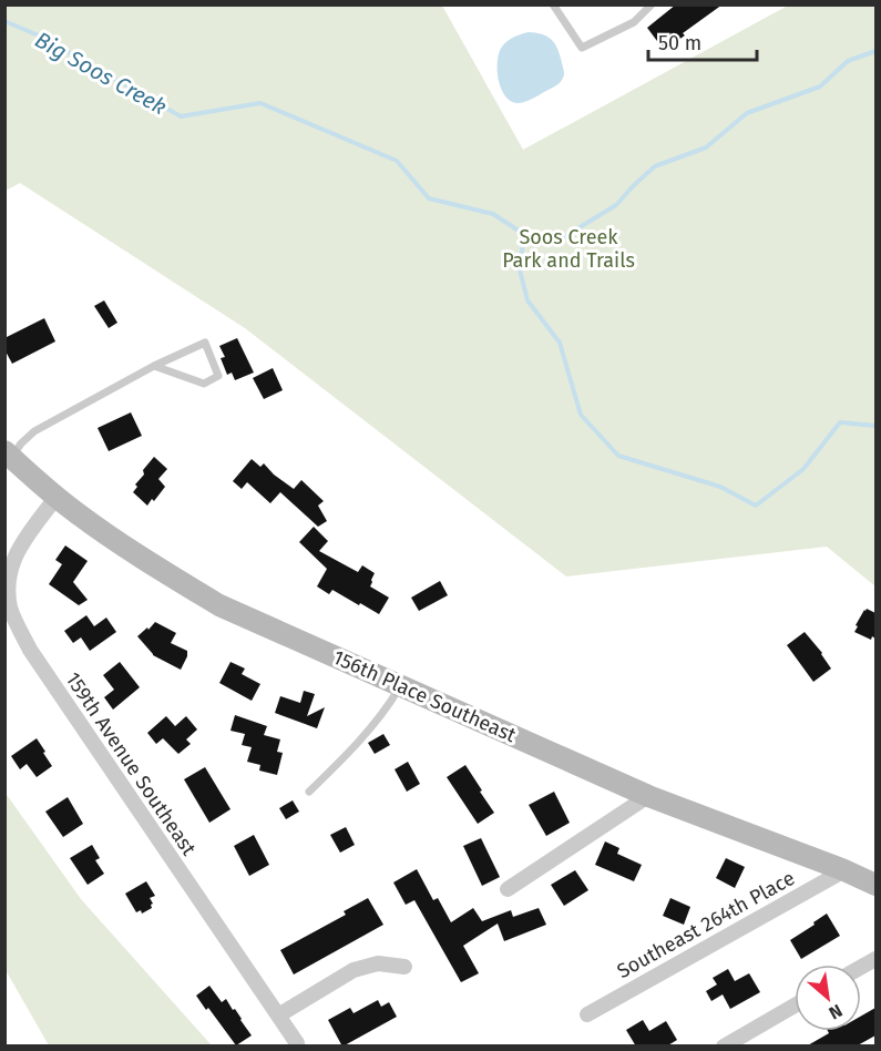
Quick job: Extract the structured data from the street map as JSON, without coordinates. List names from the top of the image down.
{
  "streets": {
    "street": ["156th Place Southeast", "159th Avenue Southeast", "Southeast 264th Place"]
  },
  "crossings": [
    ["156th Place Southeast", "159th Avenue Southeast"],
    ["156th Place Southeast", "Southeast 264th Place"]
  ],
  "water": ["Big Soos Creek"],
  "parks": ["Soos Creek Park and Trails"],
  "scale_bar": "50 m",
  "north": "bottom right"
}
